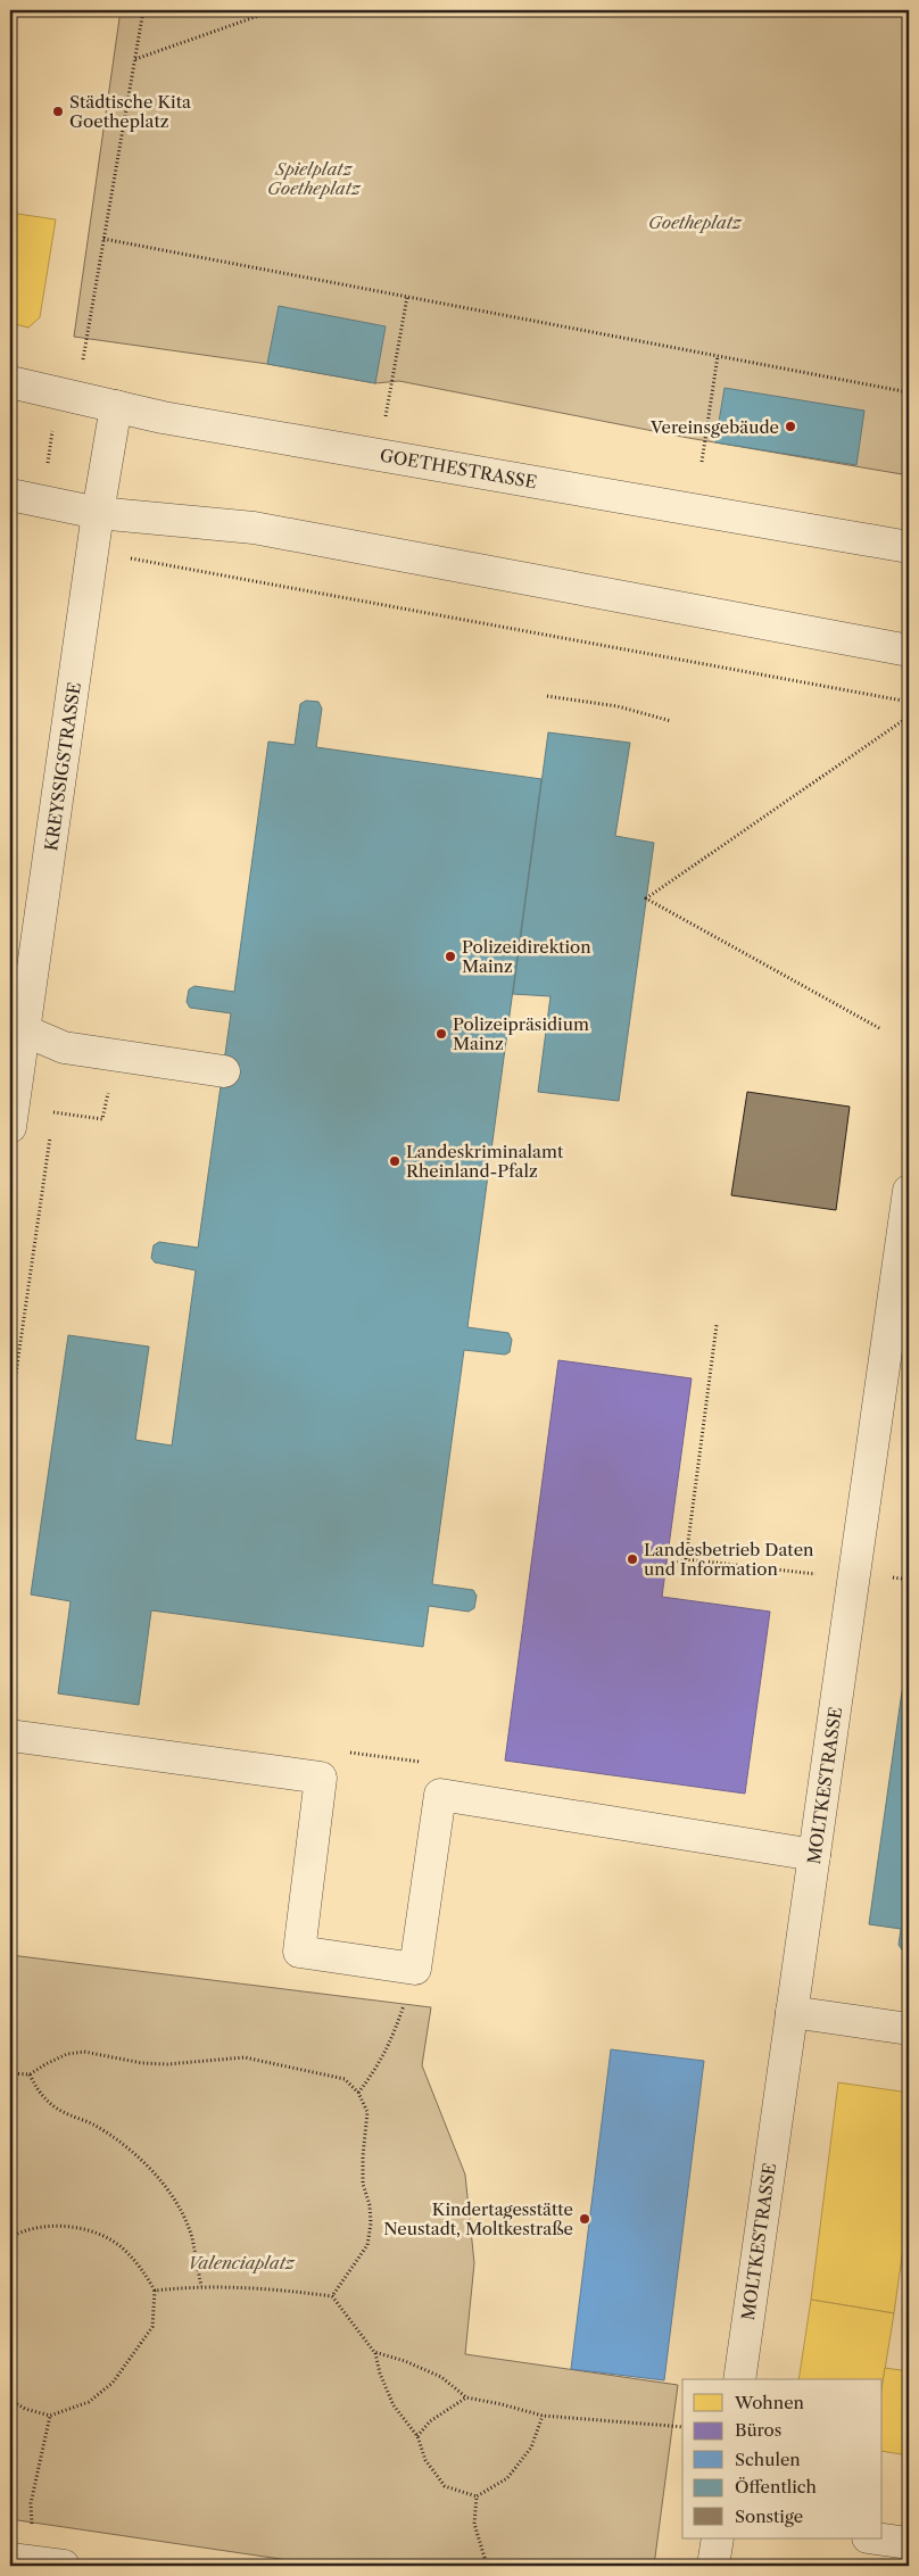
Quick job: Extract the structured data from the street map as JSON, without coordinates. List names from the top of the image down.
{
  "streets": {
    "street": ["GOETHESTRASSE", "KREYSSIGSTRASSE", "MOLTKESTRASSE"]
  },
  "crossings": [
    ["GOETHESTRASSE", "KREYSSIGSTRASSE"]
  ],
  "parks": ["Spielplatz Goetheplatz", "Goetheplatz", "Valenciaplatz"],
  "places": [
    "Städtische Kita Goetheplatz",
    "Vereinsgebäude",
    "Polizeidirektion Mainz",
    "Polizeipräsidium Mainz",
    "Landeskriminalamt Rheinland-Pfalz",
    "Landesbetrieb Daten und Information",
    "Kindertagesstätte Neustadt, Moltkestraße"
  ],
  "legend": [
    "Wohnen",
    "Büros",
    "Schulen",
    "Öffentlich",
    "Sonstige"
  ]
}
